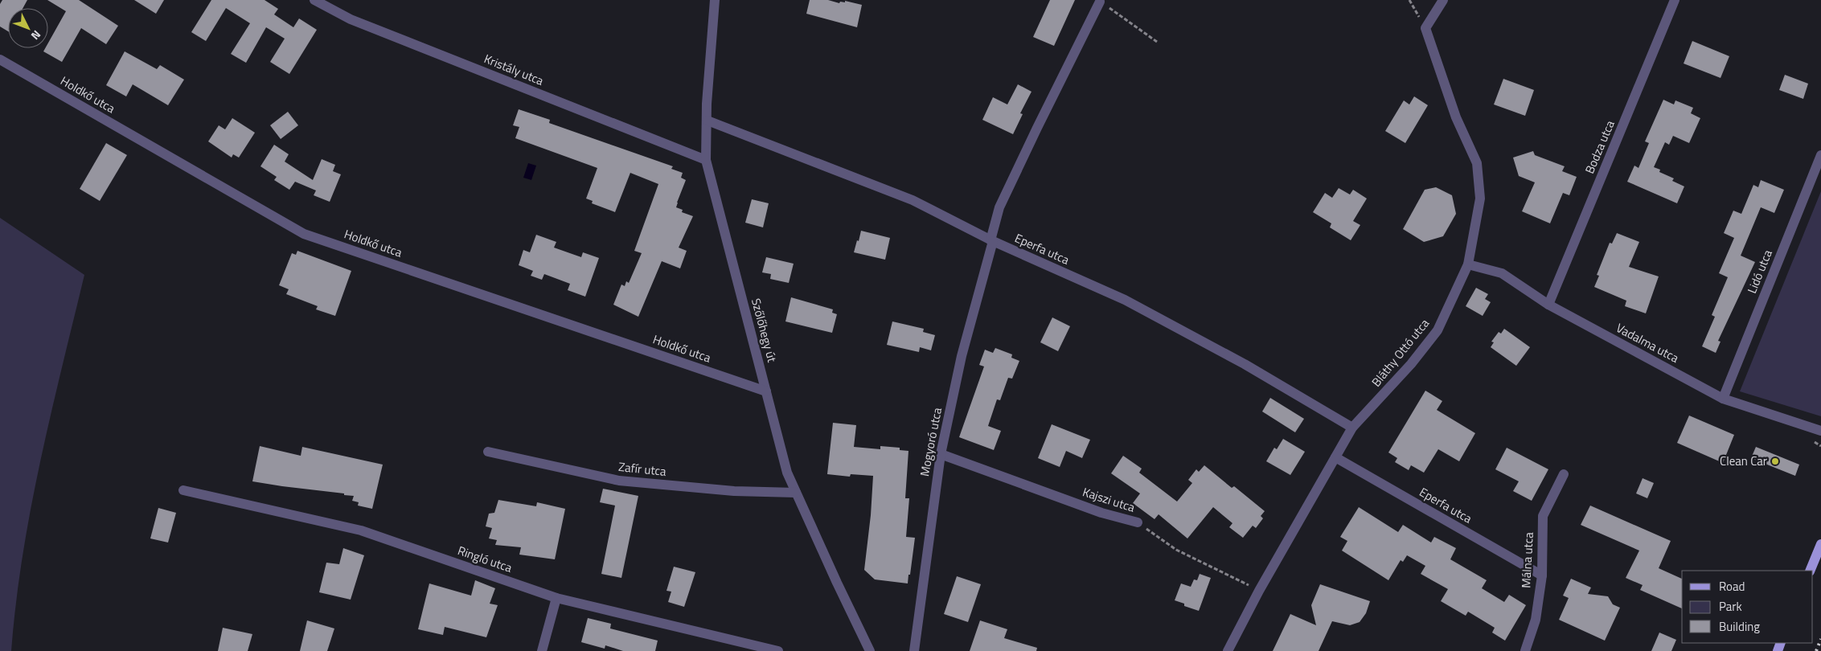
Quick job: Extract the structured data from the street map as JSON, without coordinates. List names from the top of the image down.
{
  "streets": {
    "street": [
      "Kristály utca",
      "Holdkő utca",
      "Bodza utca",
      "Eperfa utca",
      "Lidó utca",
      "Szőlőhegy út",
      "Vadalma utca",
      "Bláthy Ottó utca",
      "Mogyoró utca",
      "Zafír utca",
      "Kajszi utca",
      "Ringló utca",
      "Málna utca"
    ]
  },
  "crossings": [
    ["Kristály utca", "Szőlőhegy út"],
    ["Holdkő utca", "Szőlőhegy út"],
    ["Bodza utca", "Vadalma utca"],
    ["Eperfa utca", "Szőlőhegy út"],
    ["Eperfa utca", "Bláthy Ottó utca"],
    ["Eperfa utca", "Mogyoró utca"],
    ["Eperfa utca", "Málna utca"],
    ["Lidó utca", "Vadalma utca"],
    ["Szőlőhegy út", "Zafír utca"],
    ["Vadalma utca", "Bláthy Ottó utca"],
    ["Bláthy Ottó utca", "Kajszi utca"],
    ["Mogyoró utca", "Kajszi utca"]
  ],
  "places": ["Clean Car"],
  "legend": ["Road", "Park", "Building"],
  "north": "bottom right"
}
